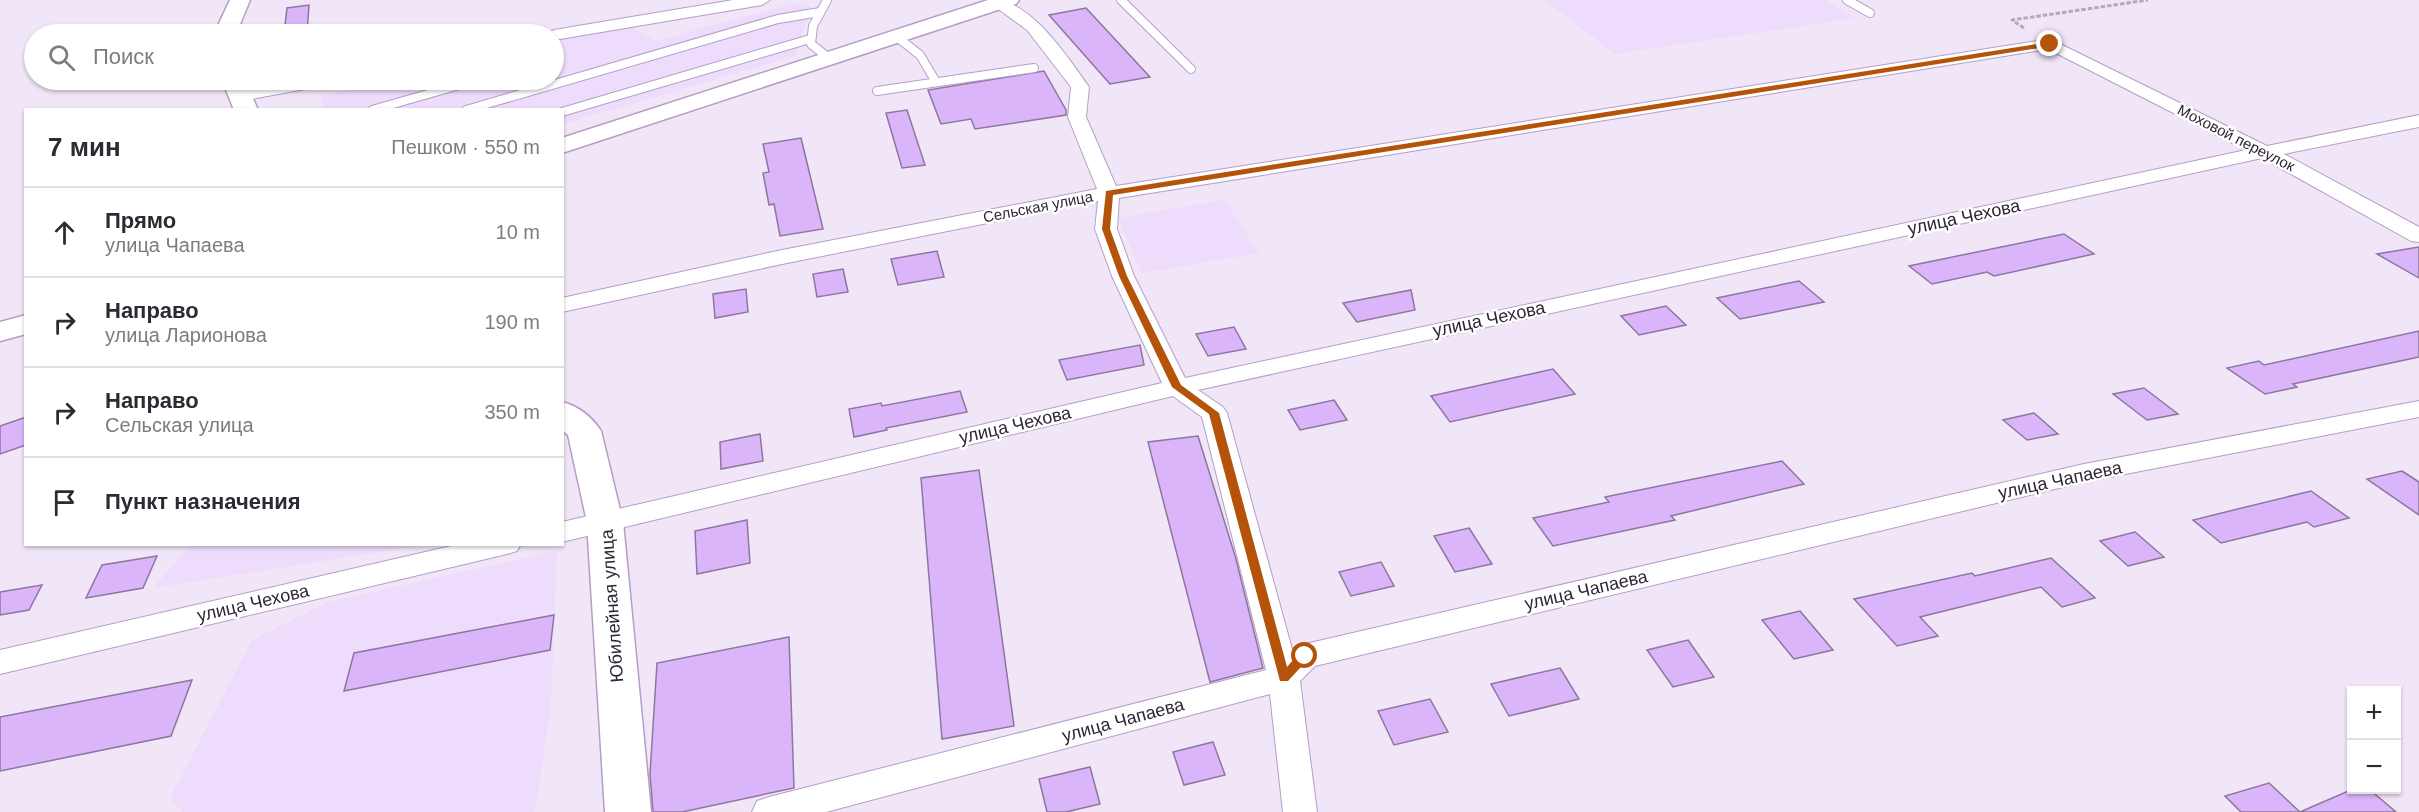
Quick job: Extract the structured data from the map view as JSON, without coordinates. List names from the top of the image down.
{
  "streets": {
    "main road": ["Юбилейная улица"],
    "street": [
      "Моховой переулок",
      "Сельская улица",
      "улица Чехова",
      "улица Чапаева"
    ]
  },
  "crossings": [
    ["Моховой переулок", "Сельская улица"],
    ["Моховой переулок", "улица Чехова"],
    ["улица Чехова", "Юбилейная улица"]
  ],
  "page": {
    "search": "Поиск",
    "heading": ["7 мин", "Пешком · 550 m"],
    "list": [
      ["Прямо", "улица Чапаева", "10 m"],
      ["Направо", "улица Ларионова", "190 m"],
      ["Направо", "Сельская улица", "350 m"],
      "Пункт назначения"
    ],
    "map_buttons": ["+", "−"]
  }
}
